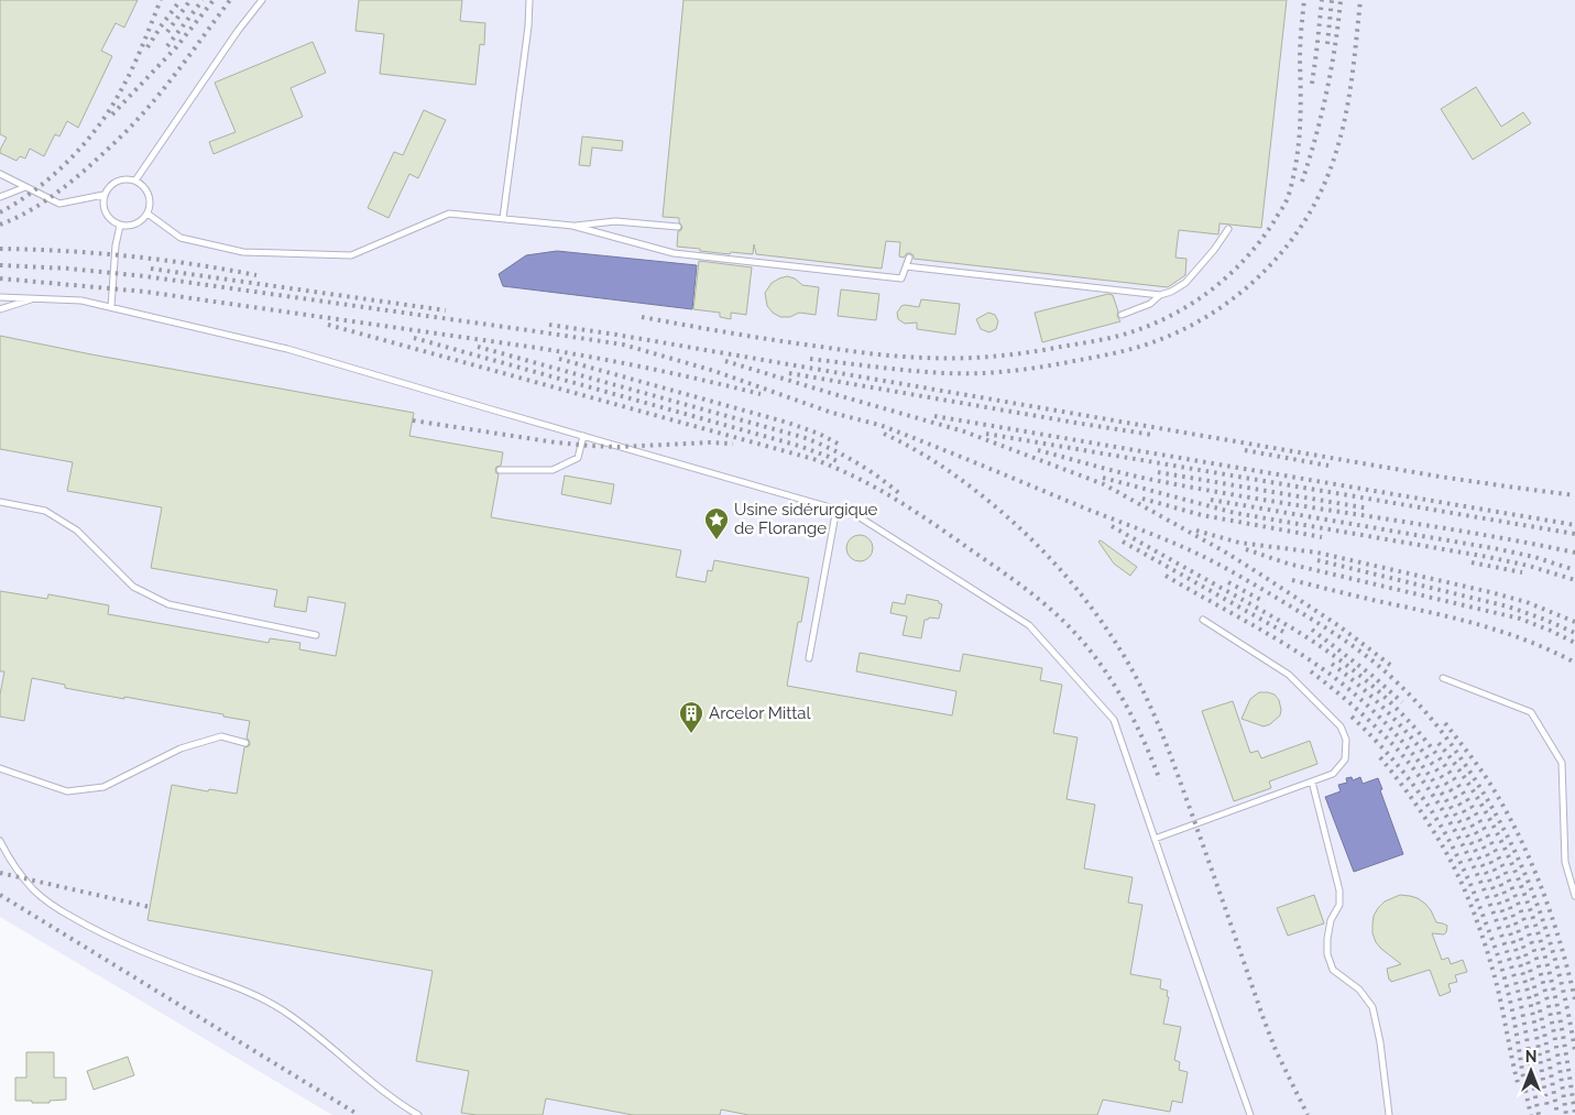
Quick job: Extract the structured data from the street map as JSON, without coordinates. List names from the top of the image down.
{
  "places": {
    "place": ["Usine sidérurgique de Florange"],
    "building": ["Arcelor Mittal"]
  },
  "north": "top"
}
